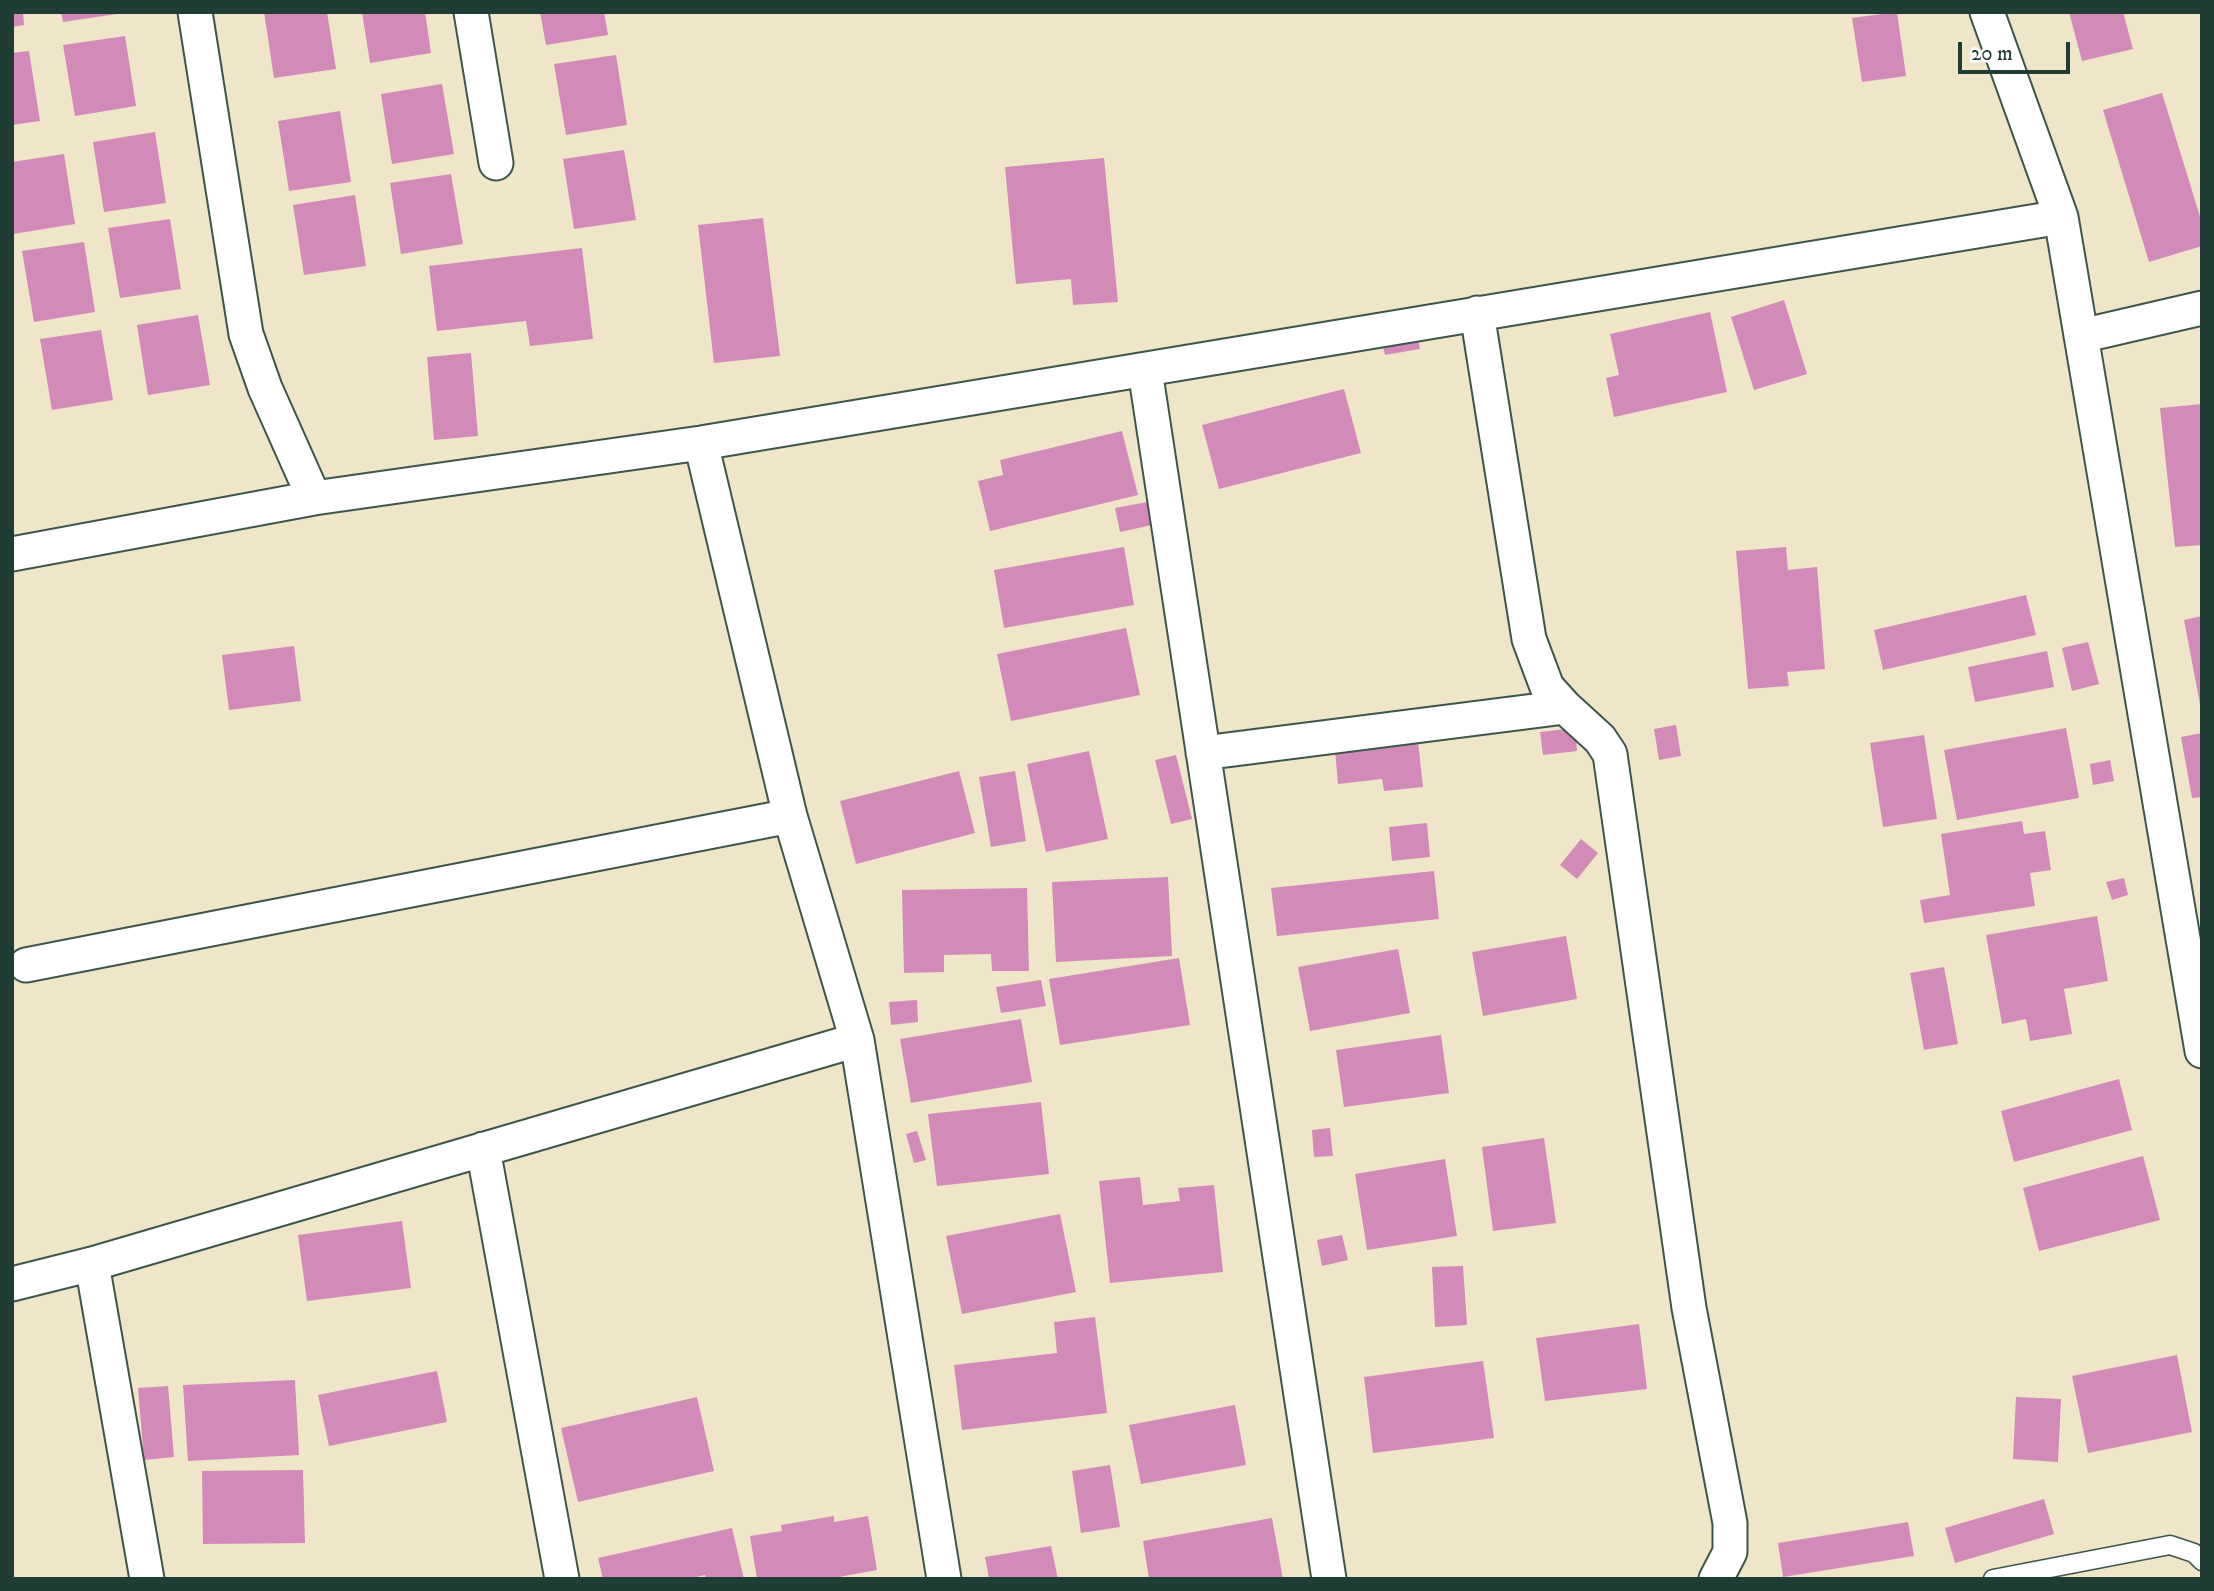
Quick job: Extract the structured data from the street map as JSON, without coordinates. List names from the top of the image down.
{
  "scale_bar": "20 m"
}
